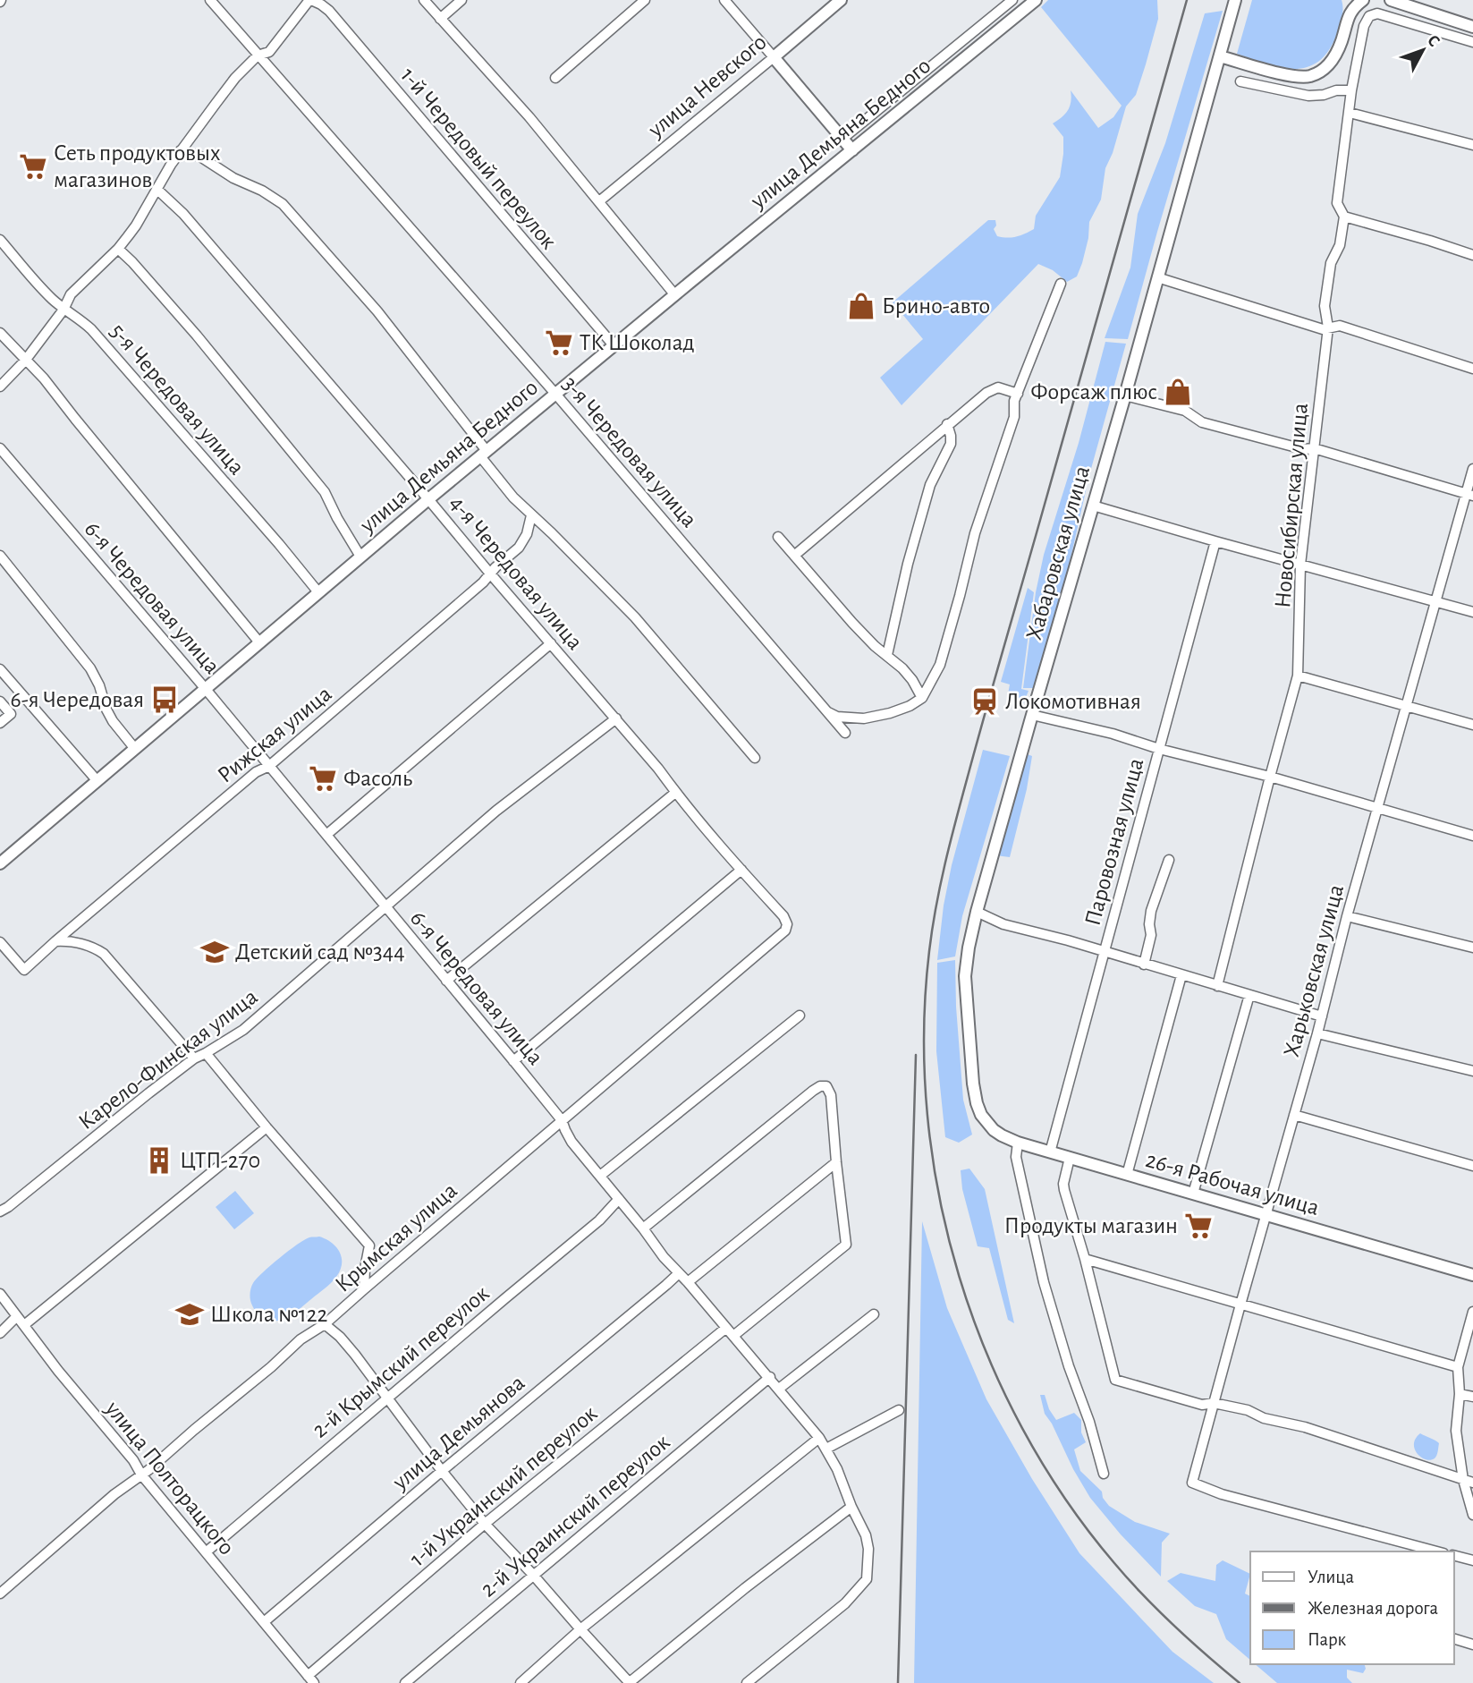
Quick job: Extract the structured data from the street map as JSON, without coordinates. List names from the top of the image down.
{
  "streets": {
    "main road": [
      "улица Невского",
      "улица Демьяна Бедного",
      "Хабаровская улица",
      "26-я Рабочая улица"
    ],
    "street": [
      "1-й Чередовый переулок",
      "5-я Чередовая улица",
      "3-я Чередовая улица",
      "Новосибирская улица",
      "4-я Чередовая улица",
      "6-я Чередовая улица",
      "Рижская улица",
      "Паровозная улица",
      "Харьковская улица",
      "Карело-Финская улица",
      "Крымская улица",
      "2-й Крымский переулок",
      "улица Демьянова",
      "улица Полторацкого",
      "1-й Украинский переулок",
      "2-й Украинский переулок"
    ]
  },
  "crossings": [
    ["улица Демьяна Бедного", "1-й Чередовый переулок"],
    ["улица Демьяна Бедного", "5-я Чередовая улица"],
    ["улица Демьяна Бедного", "3-я Чередовая улица"],
    ["улица Демьяна Бедного", "4-я Чередовая улица"],
    ["улица Демьяна Бедного", "6-я Чередовая улица"],
    ["Хабаровская улица", "26-я Рабочая улица"],
    ["4-я Чередовая улица", "Рижская улица"],
    ["4-я Чередовая улица", "Карело-Финская улица"],
    ["4-я Чередовая улица", "Крымская улица"],
    ["6-я Чередовая улица", "Рижская улица"],
    ["6-я Чередовая улица", "Карело-Финская улица"],
    ["6-я Чередовая улица", "Крымская улица"],
    ["6-я Чередовая улица", "2-й Крымский переулок"],
    ["6-я Чередовая улица", "улица Демьянова"],
    ["6-я Чередовая улица", "1-й Украинский переулок"],
    ["6-я Чередовая улица", "2-й Украинский переулок"],
    ["Паровозная улица", "26-я Рабочая улица"],
    ["Харьковская улица", "26-я Рабочая улица"],
    ["Крымская улица", "улица Полторацкого"],
    ["2-й Крымский переулок", "улица Полторацкого"],
    ["улица Демьянова", "улица Полторацкого"],
    ["улица Полторацкого", "1-й Украинский переулок"]
  ],
  "places": {
    "supermarket": [
      "Сеть продуктовых магазинов",
      "ТК Шоколад",
      "Фасоль",
      "Продукты магазин"
    ],
    "shop": ["Брино-авто", "Форсаж плюс"],
    "bus stop": ["6-я Чередовая"],
    "station": ["Локомотивная"],
    "school or university": ["Детский сад №344", "Школа №122"],
    "building": ["ЦТП-270"]
  },
  "legend": ["Улица", "Железная дорога", "Парк"],
  "north": "top right"
}
